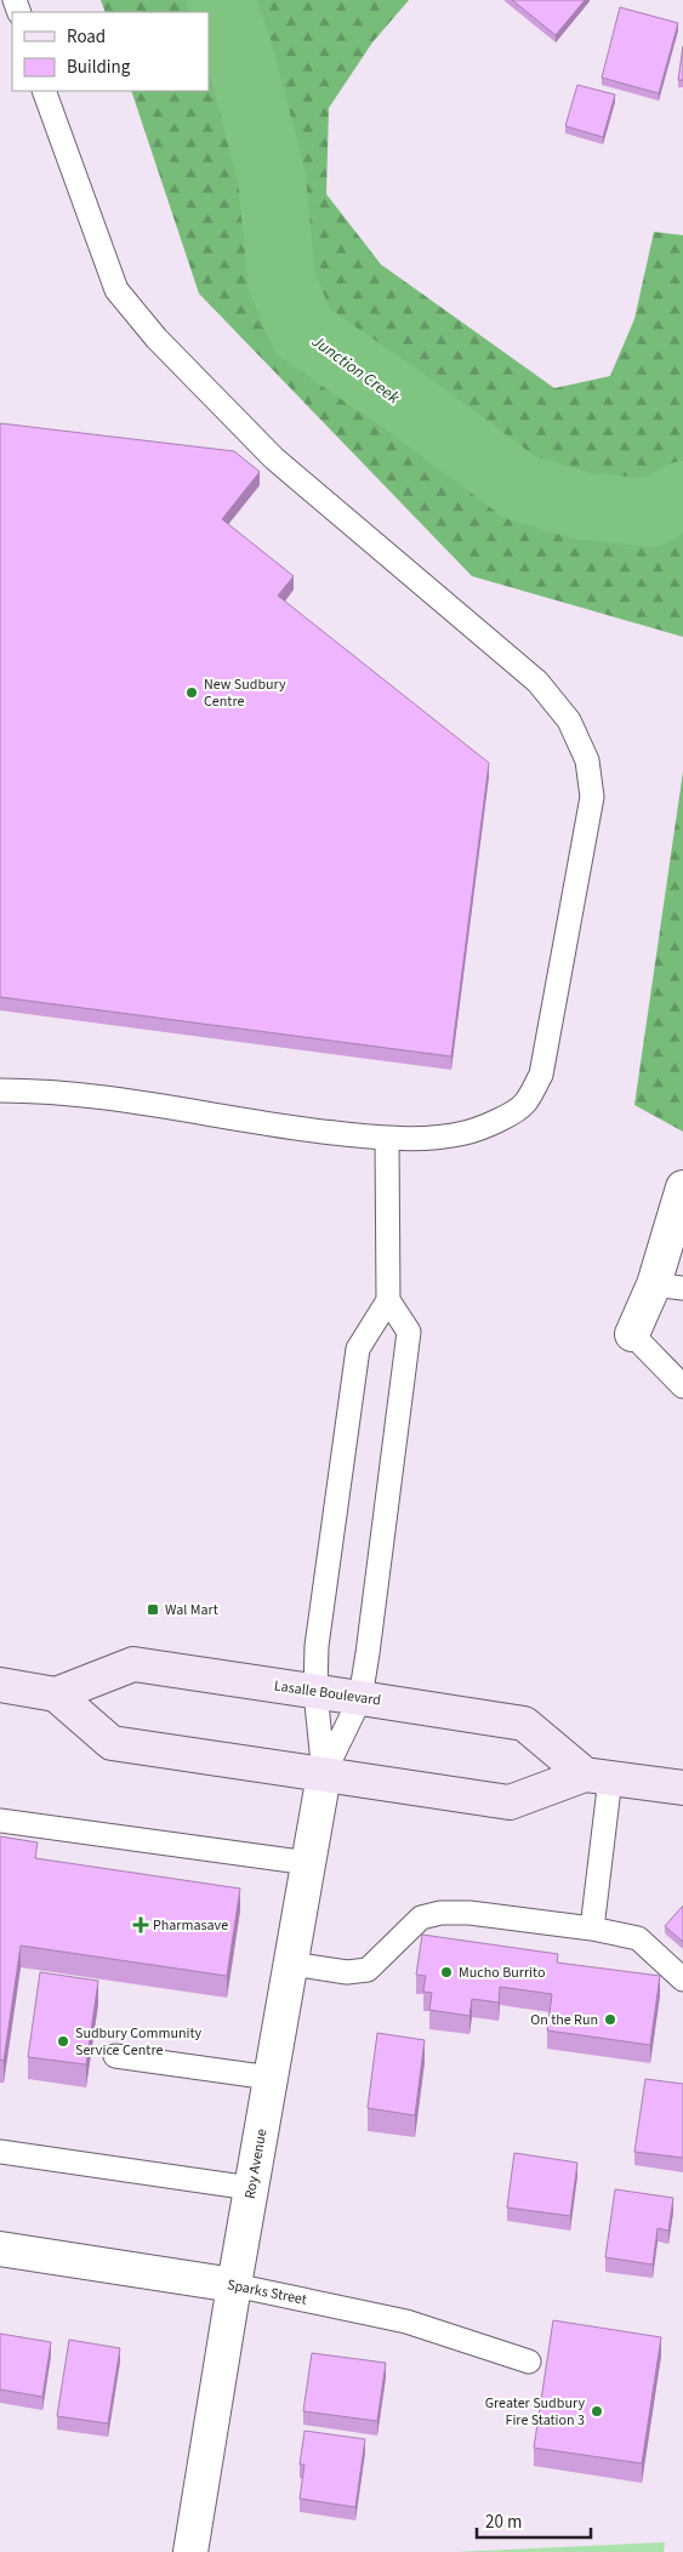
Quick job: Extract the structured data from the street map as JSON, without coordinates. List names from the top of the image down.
{
  "streets": {
    "main road": ["Lasalle Boulevard"],
    "street": ["Roy Avenue", "Sparks Street"]
  },
  "crossings": [
    ["Roy Avenue", "Sparks Street"]
  ],
  "water": ["Junction Creek"],
  "places": {
    "other": [
      "New Sudbury Centre",
      "Mucho Burrito",
      "On the Run",
      "Sudbury Community Service Centre",
      "Greater Sudbury Fire Station 3"
    ],
    "transit": ["Wal Mart"],
    "health": ["Pharmasave"]
  },
  "legend": ["Road", "Building"],
  "scale_bar": "20 m"
}
